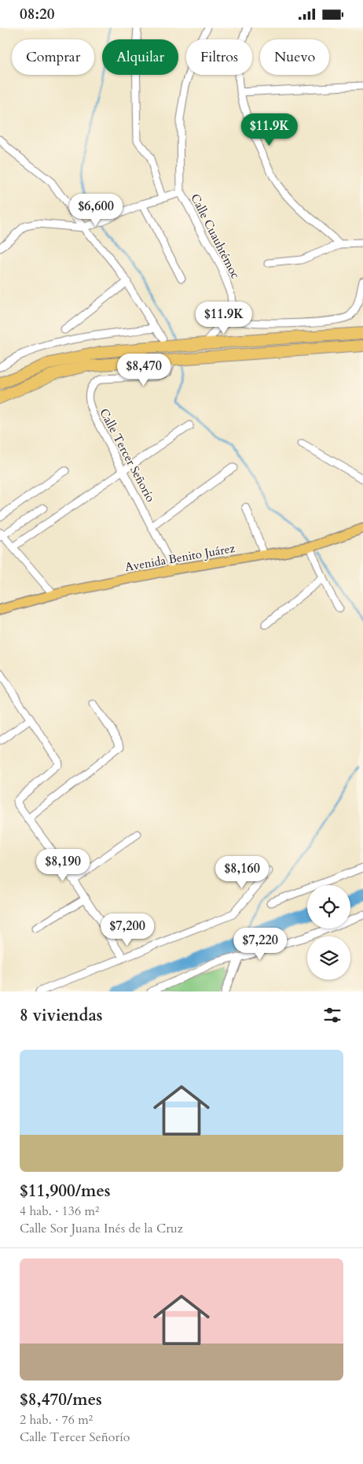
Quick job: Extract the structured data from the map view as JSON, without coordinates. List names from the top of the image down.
{
  "streets": {
    "main road": ["Avenida Benito Juárez"],
    "street": ["Calle Cuauhtémoc", "Calle Tercer Señorío"]
  },
  "crossings": [
    ["Calle Tercer Señorío", "Avenida Benito Juárez"]
  ],
  "page": {
    "status": "08:20",
    "chip": [
      "Comprar",
      "Alquilar",
      "Filtros",
      "Nuevo"
    ],
    "price": [
      "$11.9K",
      "$6,600",
      "$11.9K",
      "$8,470",
      "$8,190",
      "$8,160",
      "$7,200",
      "$7,220"
    ],
    "heading": "8 viviendas",
    "list": [
      {
        "name": "$11,900/mes",
        "note": "4 hab. · 136 m² · Calle Sor Juana Inés de la Cruz"
      },
      {
        "name": "$8,470/mes",
        "note": "2 hab. · 76 m² · Calle Tercer Señorío"
      }
    ]
  }
}
